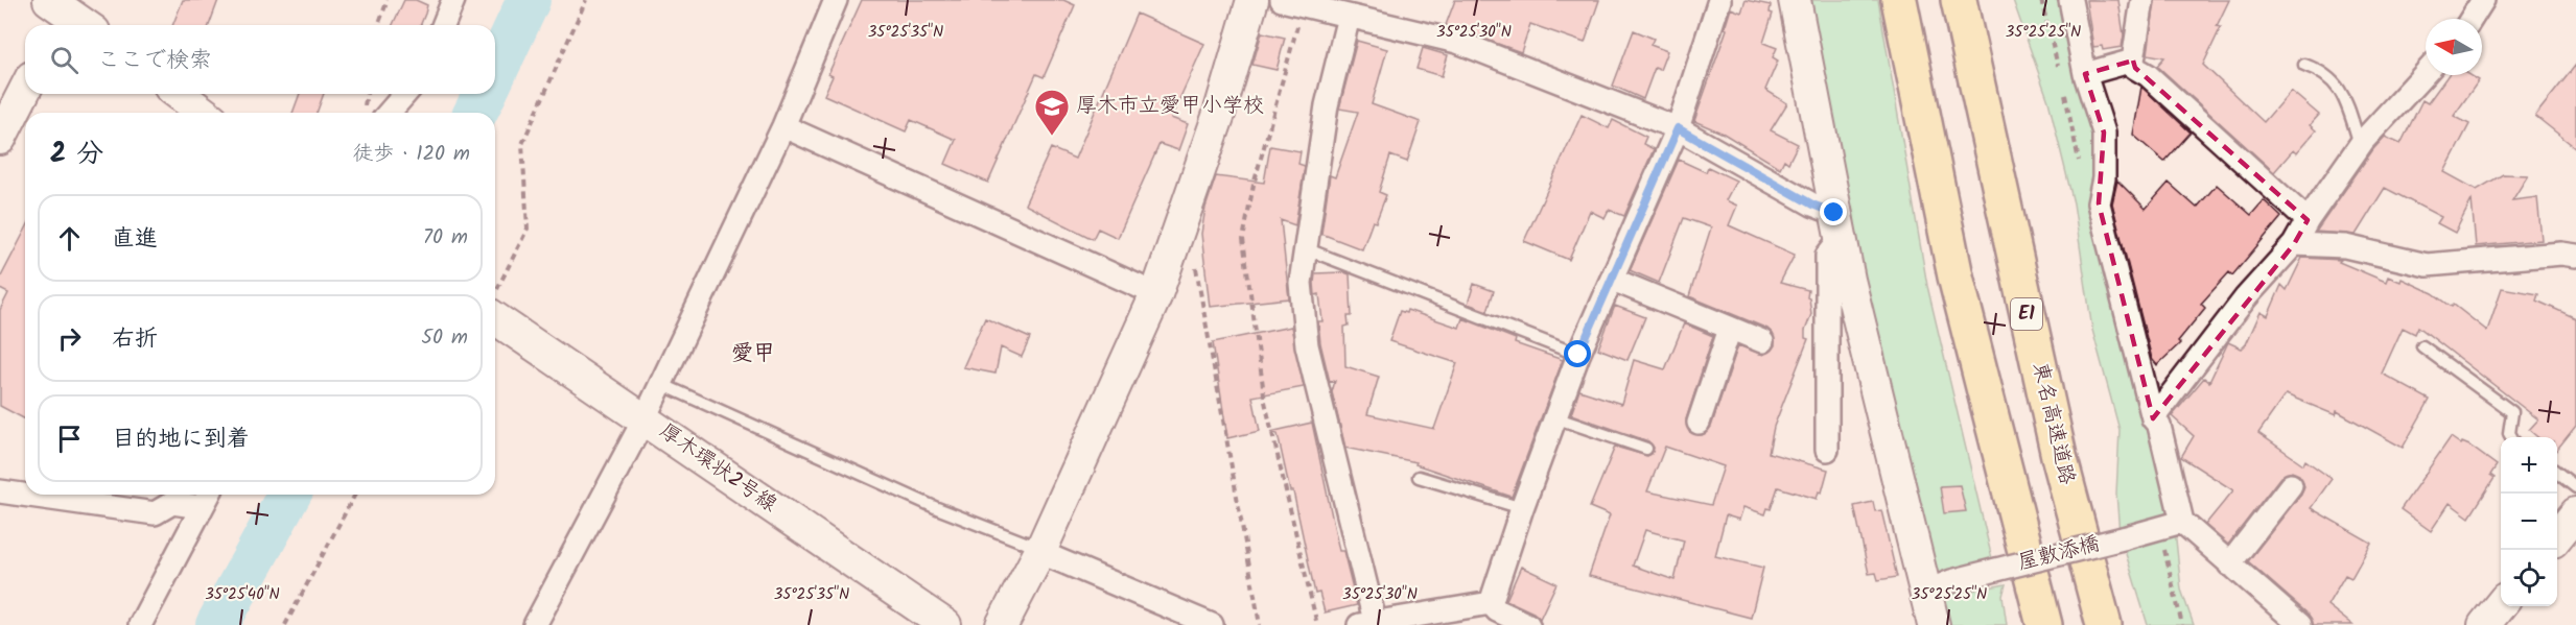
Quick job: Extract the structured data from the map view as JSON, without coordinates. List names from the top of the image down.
{
  "streets": {
    "highway": ["E1", "東名高速道路"],
    "street": ["厚木環状2号線", "屋敷添橋"]
  },
  "districts": ["愛甲"],
  "places": {
    "school or university": ["厚木市立愛甲小学校"]
  },
  "north": "left",
  "page": {
    "search": "ここで検索",
    "heading": ["2 分", "徒歩 · 120 m"],
    "list": [
      ["直進", "70 m"],
      ["右折", "50 m"],
      "目的地に到着"
    ],
    "map_buttons": ["+", "−"]
  },
  "coordinates": [
    "35°25'35\"N",
    "35°25'30\"N",
    "35°25'25\"N",
    "35°25'40\"N"
  ]
}
